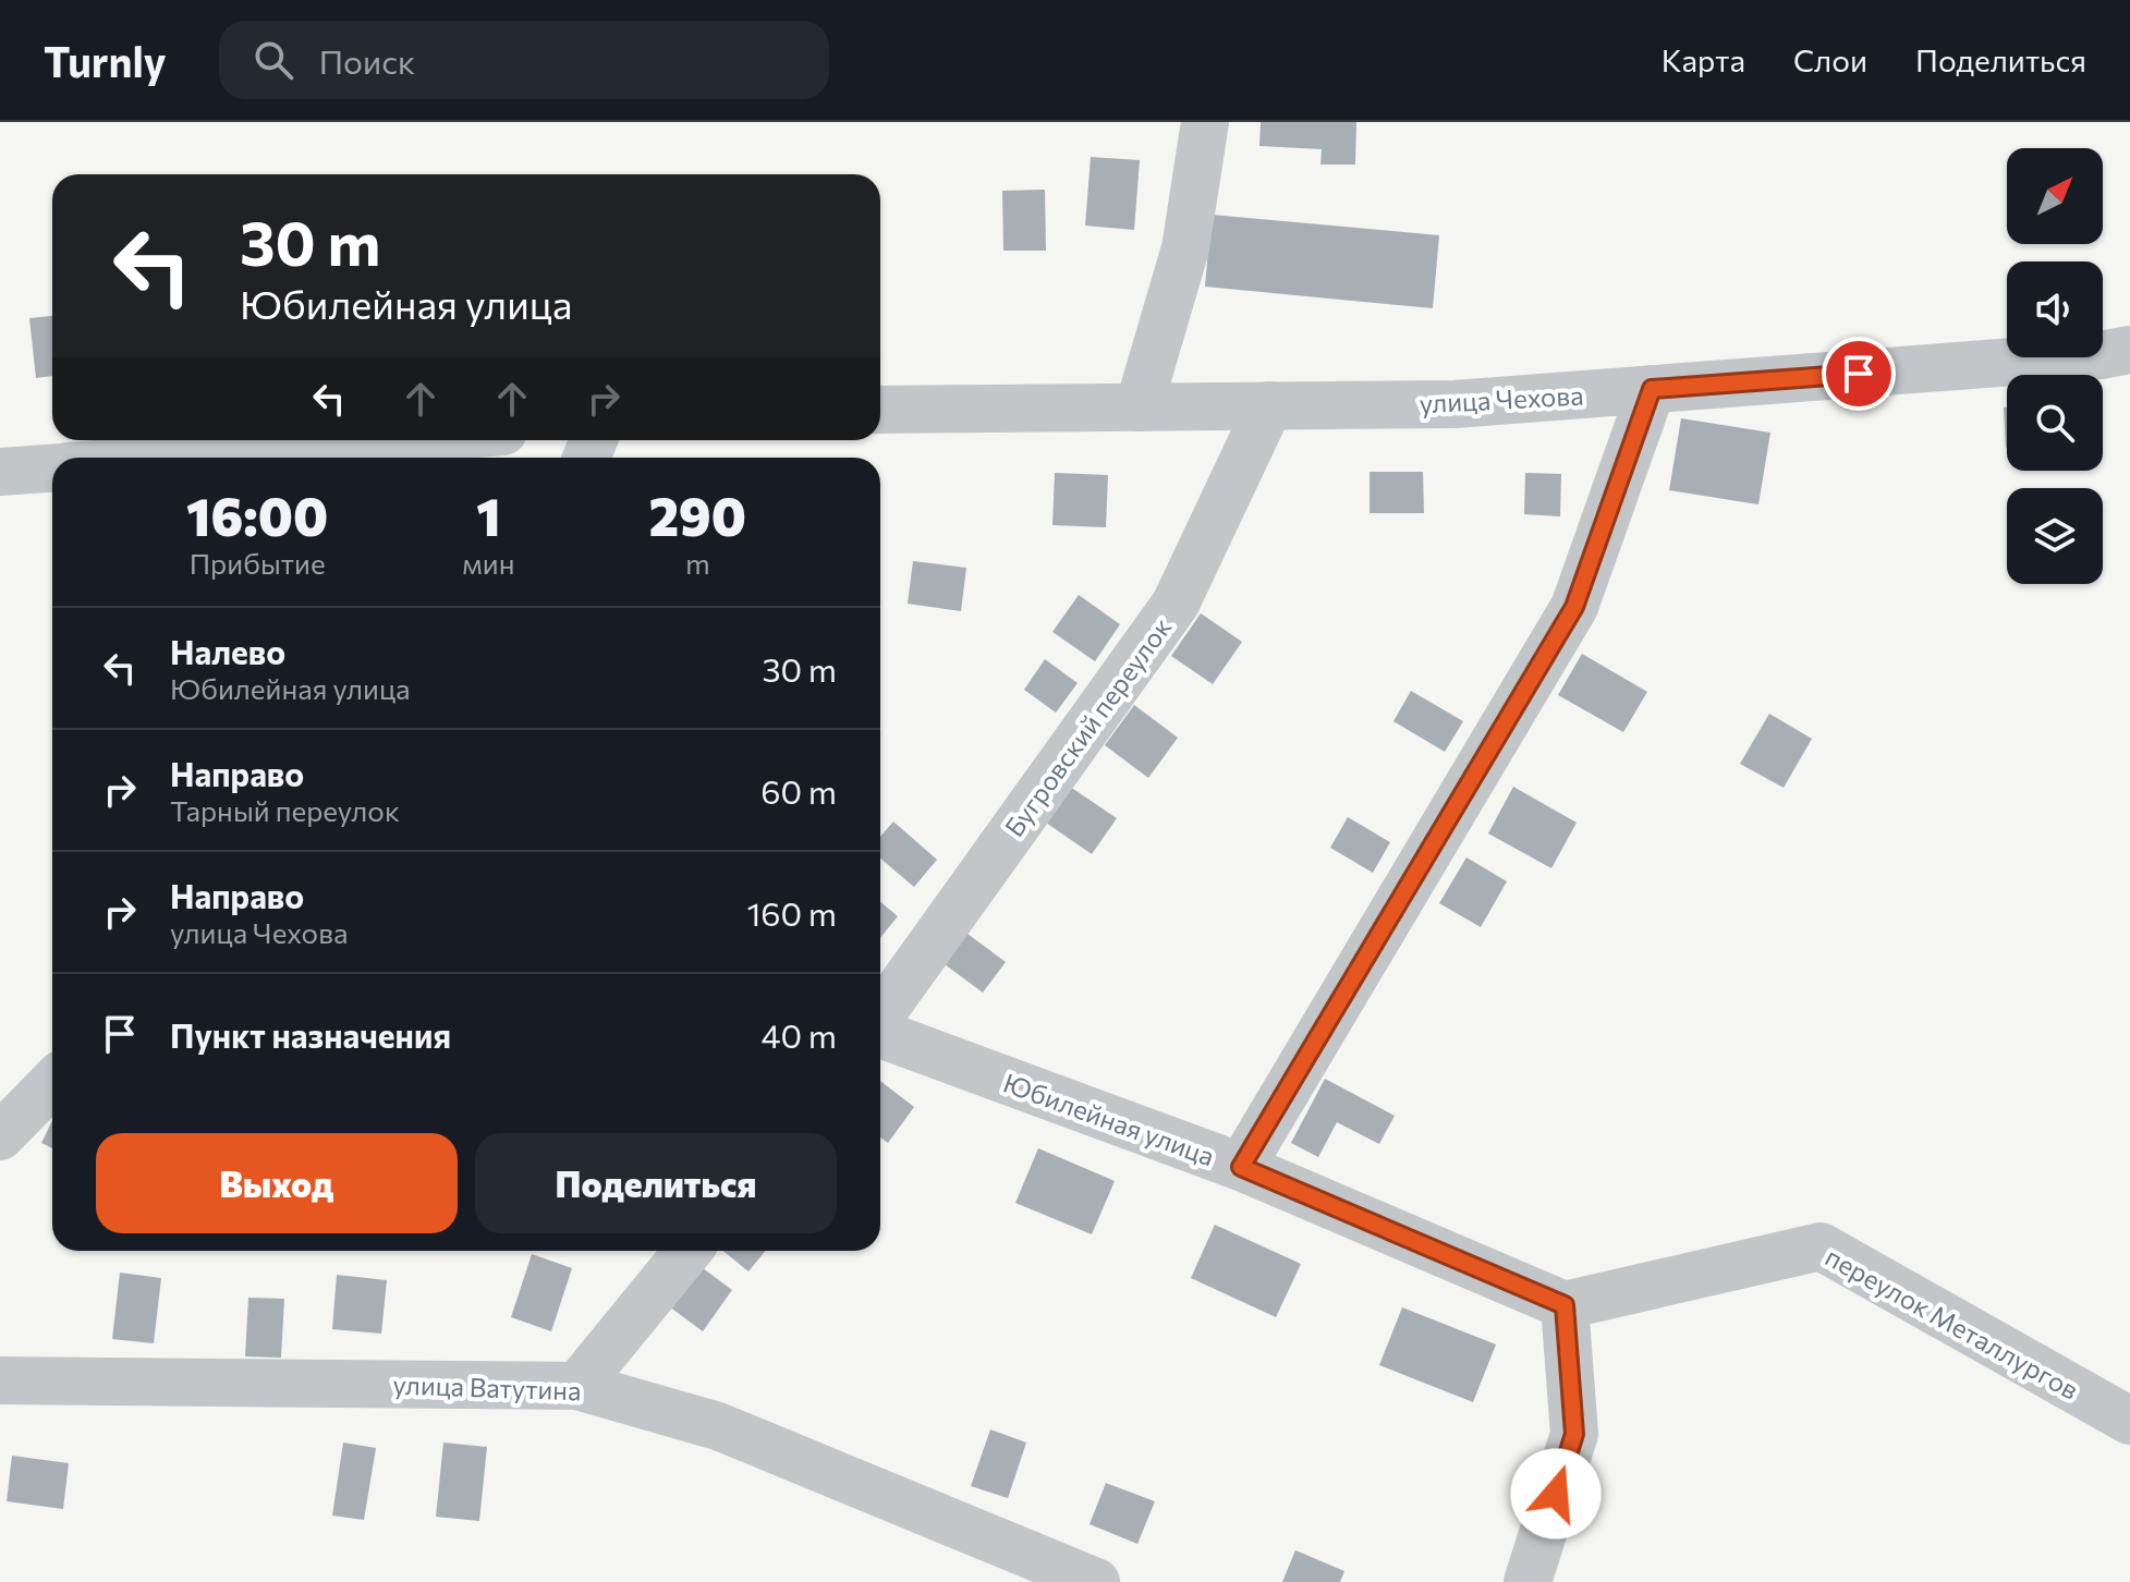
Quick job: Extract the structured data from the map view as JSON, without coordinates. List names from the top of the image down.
{
  "streets": {
    "street": [
      "улица Чехова",
      "Бугровский переулок",
      "Юбилейная улица",
      "переулок Металлургов",
      "улица Ватутина"
    ]
  },
  "crossings": [
    ["улица Чехова", "Бугровский переулок"],
    ["Юбилейная улица", "переулок Металлургов"]
  ],
  "north": "top right",
  "page": {
    "header": "Turnly",
    "search": "Поиск",
    "nav": ["Карта", "Слои", "Поделиться"],
    "turn": ["30 m", "Юбилейная улица"],
    "eta": [
      "16:00",
      "Прибытие",
      "1",
      "мин",
      "290",
      "m"
    ],
    "list": [
      {
        "name": "Налево",
        "note": "Юбилейная улица",
        "value": "30 m"
      },
      {
        "name": "Направо",
        "note": "Тарный переулок",
        "value": "60 m"
      },
      {
        "name": "Направо",
        "note": "улица Чехова",
        "value": "160 m"
      },
      {
        "name": "Пункт назначения",
        "value": "40 m"
      }
    ],
    "buttons": ["Выход", "Поделиться"]
  }
}
